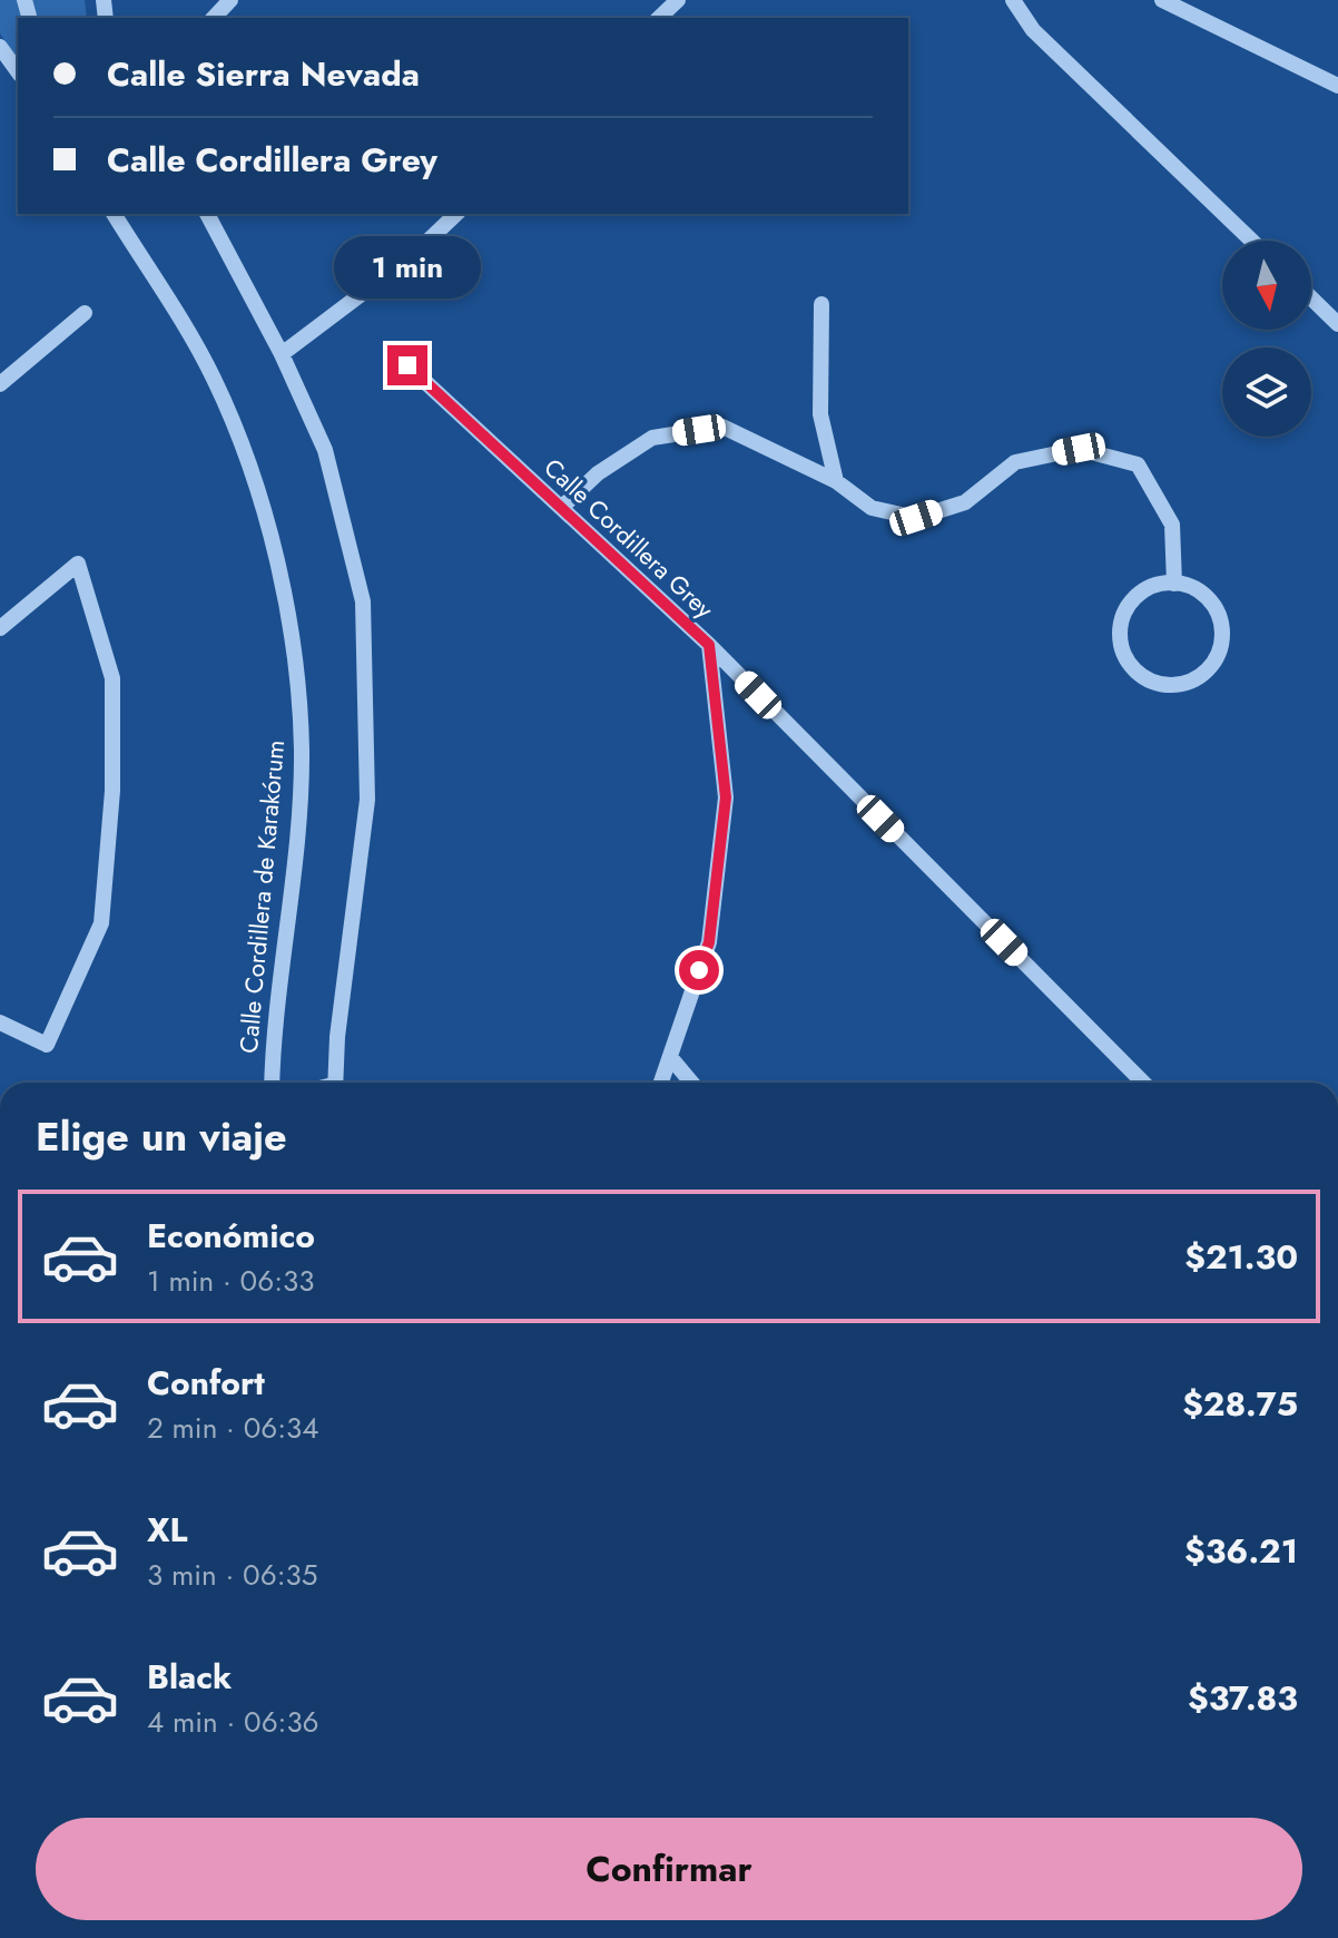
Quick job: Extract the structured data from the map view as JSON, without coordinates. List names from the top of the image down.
{
  "streets": {
    "street": ["Calle Cordillera Grey", "Calle Cordillera de Karakórum"]
  },
  "north": "bottom",
  "page": {
    "banner": ["Calle Sierra Nevada", "Calle Cordillera Grey"],
    "bubble": "1 min",
    "heading": "Elige un viaje",
    "list": [
      {
        "name": "Económico",
        "note": "1 min · 06:33",
        "value": "$21.30"
      },
      {
        "name": "Confort",
        "note": "2 min · 06:34",
        "value": "$28.75"
      },
      {
        "name": "XL",
        "note": "3 min · 06:35",
        "value": "$36.21"
      },
      {
        "name": "Black",
        "note": "4 min · 06:36",
        "value": "$37.83"
      }
    ],
    "buttons": "Confirmar"
  }
}
